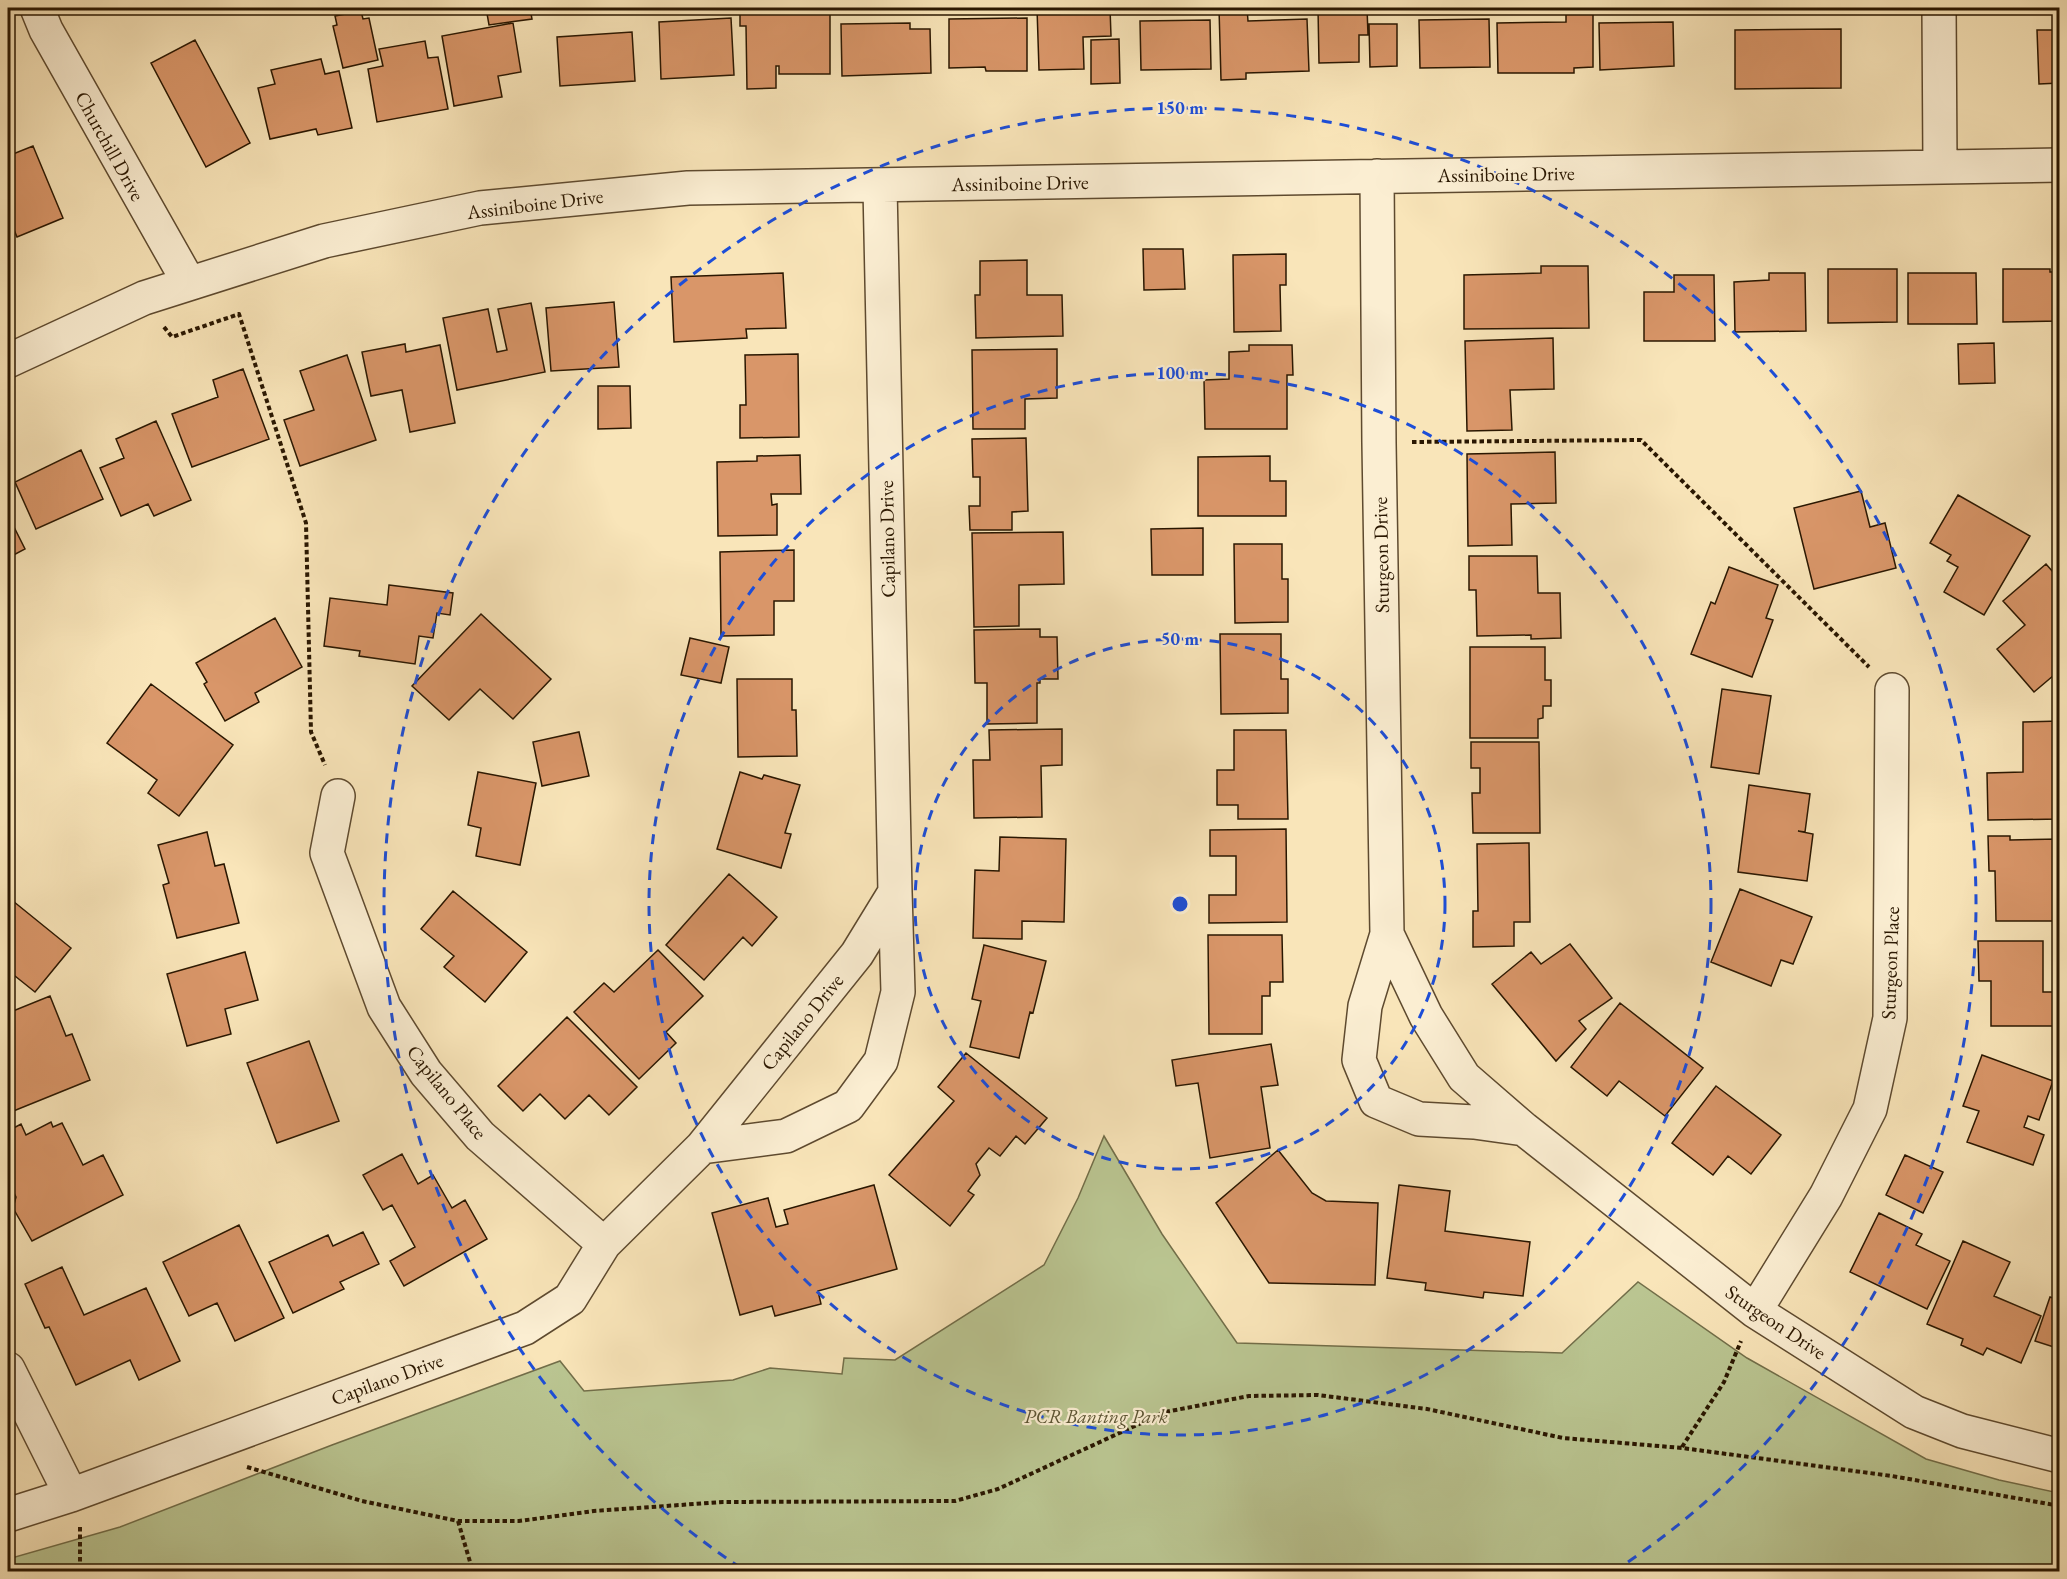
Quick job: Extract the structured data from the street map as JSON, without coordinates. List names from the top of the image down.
{
  "streets": {
    "street": [
      "Churchill Drive",
      "Assiniboine Drive",
      "Capilano Drive",
      "Sturgeon Drive",
      "Sturgeon Place",
      "Capilano Place"
    ]
  },
  "crossings": [
    ["Churchill Drive", "Assiniboine Drive"],
    ["Assiniboine Drive", "Capilano Drive"],
    ["Assiniboine Drive", "Sturgeon Drive"],
    ["Capilano Drive", "Capilano Place"],
    ["Sturgeon Drive", "Sturgeon Place"]
  ],
  "parks": ["PCR Banting Park"],
  "rings": ["150 m", "100 m", "50 m"]
}
